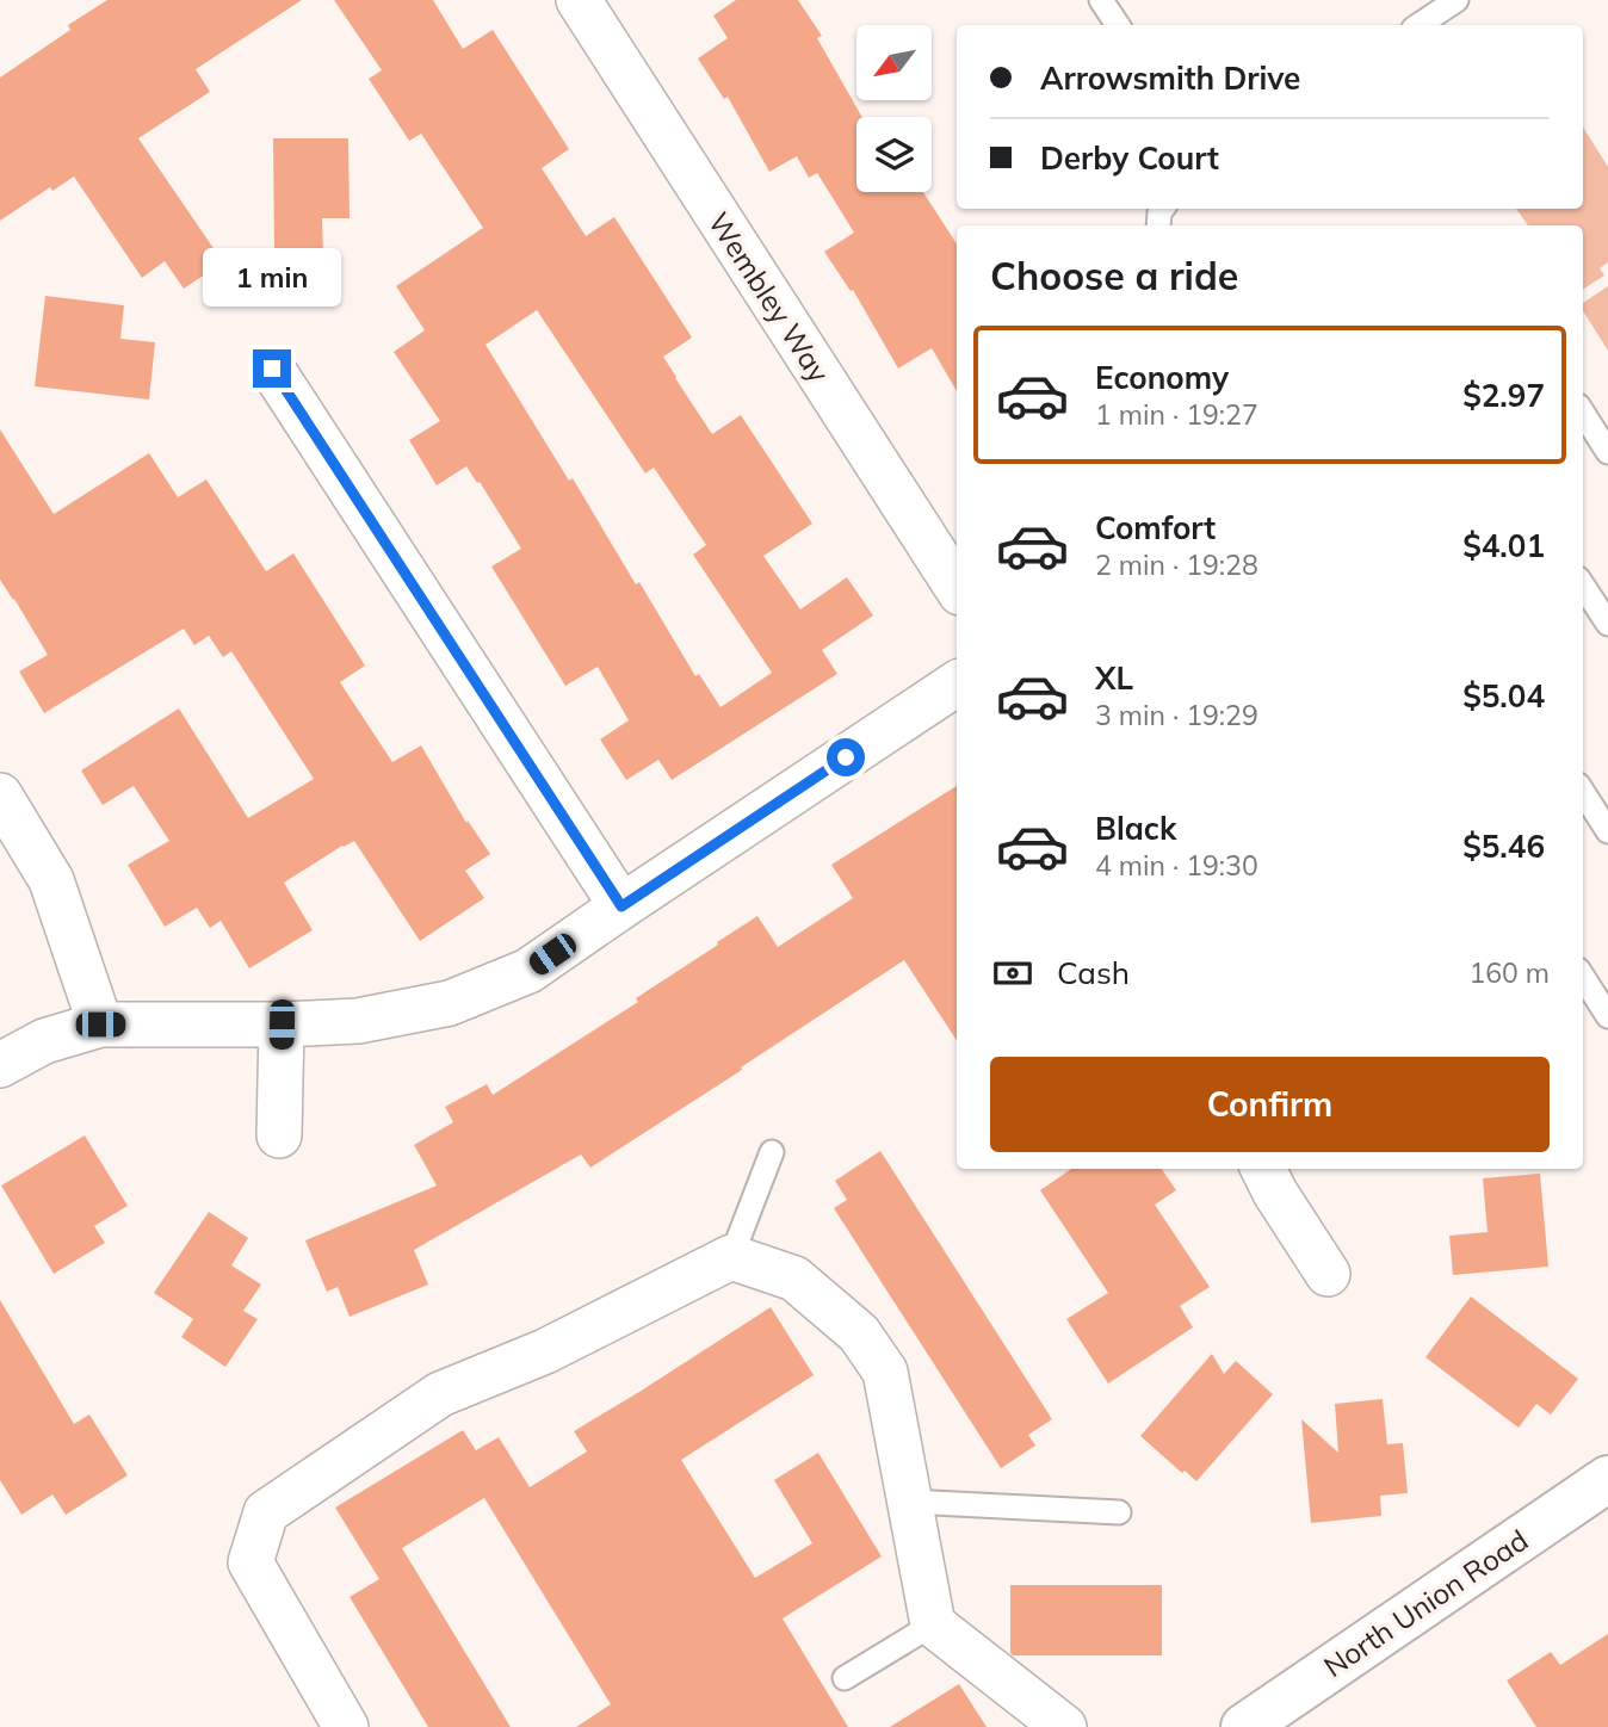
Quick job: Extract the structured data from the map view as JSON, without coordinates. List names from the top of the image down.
{
  "streets": {
    "street": ["Wembley Way", "North Union Road"]
  },
  "north": "bottom left",
  "page": {
    "banner": ["Arrowsmith Drive", "Derby Court"],
    "heading": "Choose a ride",
    "bubble": "1 min",
    "list": [
      {
        "name": "Economy",
        "note": "1 min · 19:27",
        "value": "$2.97"
      },
      {
        "name": "Comfort",
        "note": "2 min · 19:28",
        "value": "$4.01"
      },
      {
        "name": "XL",
        "note": "3 min · 19:29",
        "value": "$5.04"
      },
      {
        "name": "Black",
        "note": "4 min · 19:30",
        "value": "$5.46"
      }
    ],
    "pay": ["Cash", "160 m"],
    "buttons": "Confirm"
  }
}
